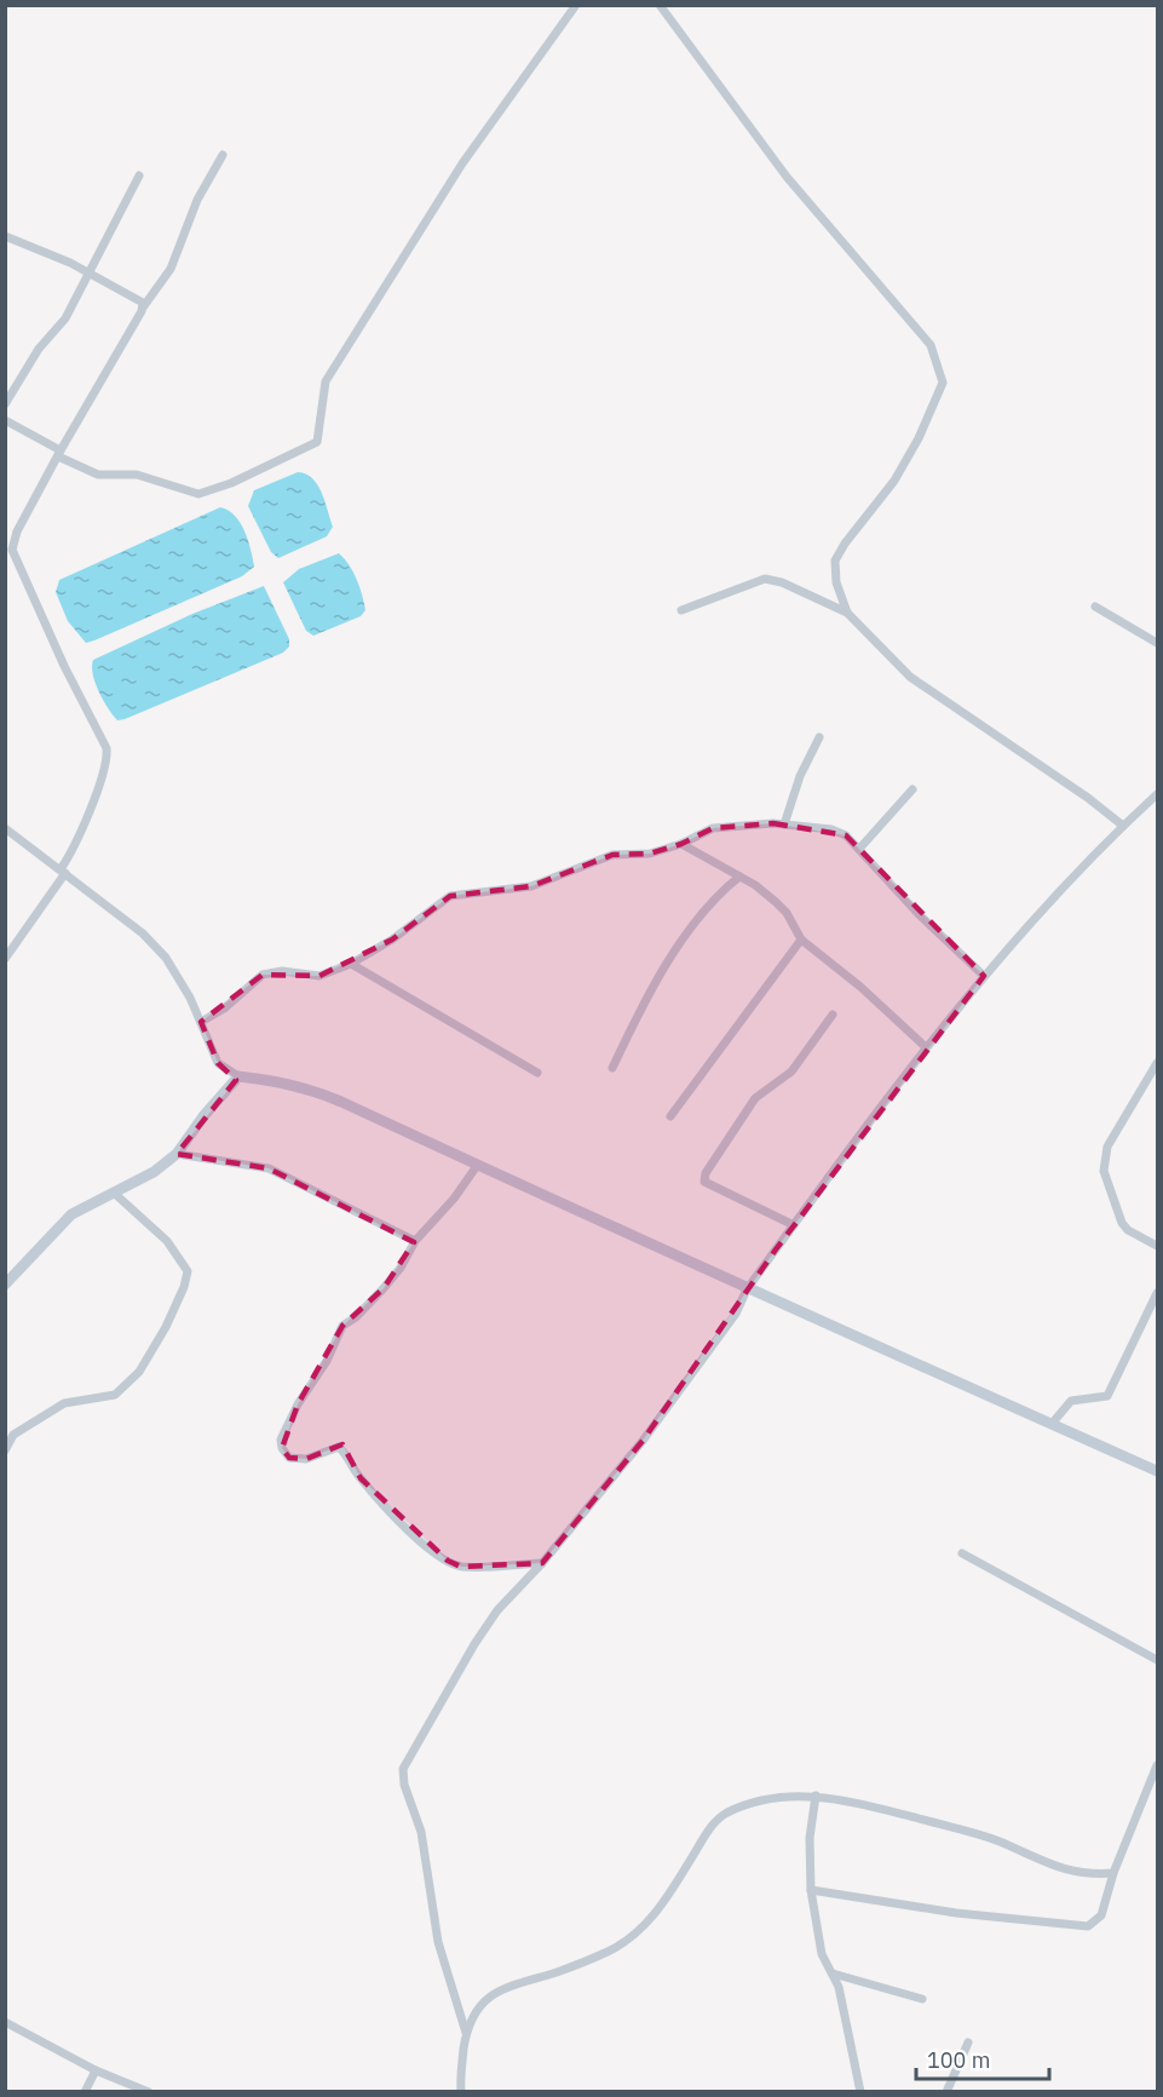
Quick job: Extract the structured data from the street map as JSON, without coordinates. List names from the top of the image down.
{
  "scale_bar": "100 m"
}
